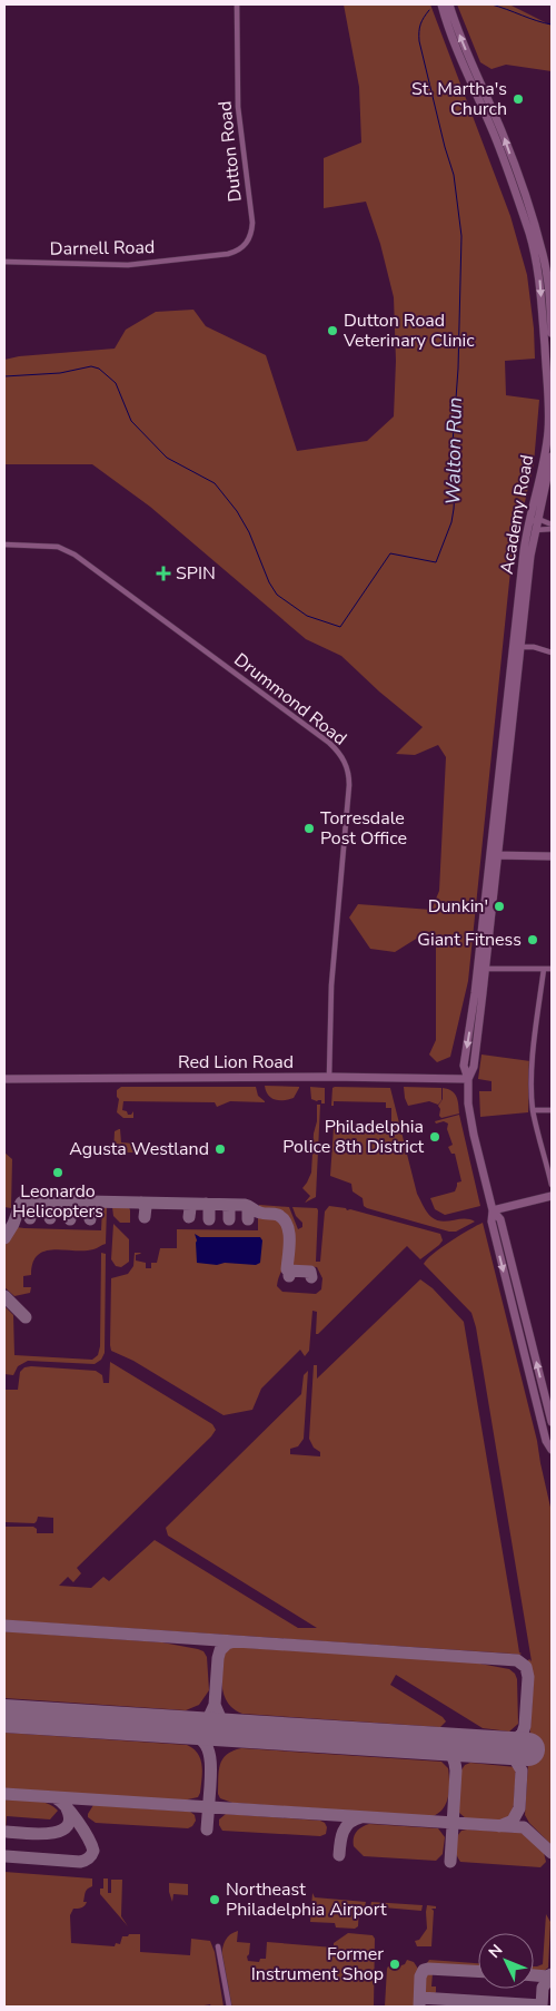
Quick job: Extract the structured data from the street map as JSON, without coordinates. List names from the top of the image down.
{
  "streets": {
    "main road": ["Academy Road", "Red Lion Road"],
    "street": ["Dutton Road", "Darnell Road", "Drummond Road"]
  },
  "crossings": [
    ["Dutton Road", "Darnell Road"],
    ["Academy Road", "Red Lion Road"],
    ["Drummond Road", "Red Lion Road"]
  ],
  "water": ["Walton Run"],
  "places": {
    "other": [
      "St. Martha's Church",
      "Dutton Road Veterinary Clinic",
      "Torresdale Post Office",
      "Dunkin'",
      "Giant Fitness",
      "Philadelphia Police 8th District",
      "Agusta Westland",
      "Leonardo Helicopters",
      "Northeast Philadelphia Airport",
      "Former Instrument Shop"
    ],
    "health": ["SPIN"]
  },
  "north": "top left"
}
